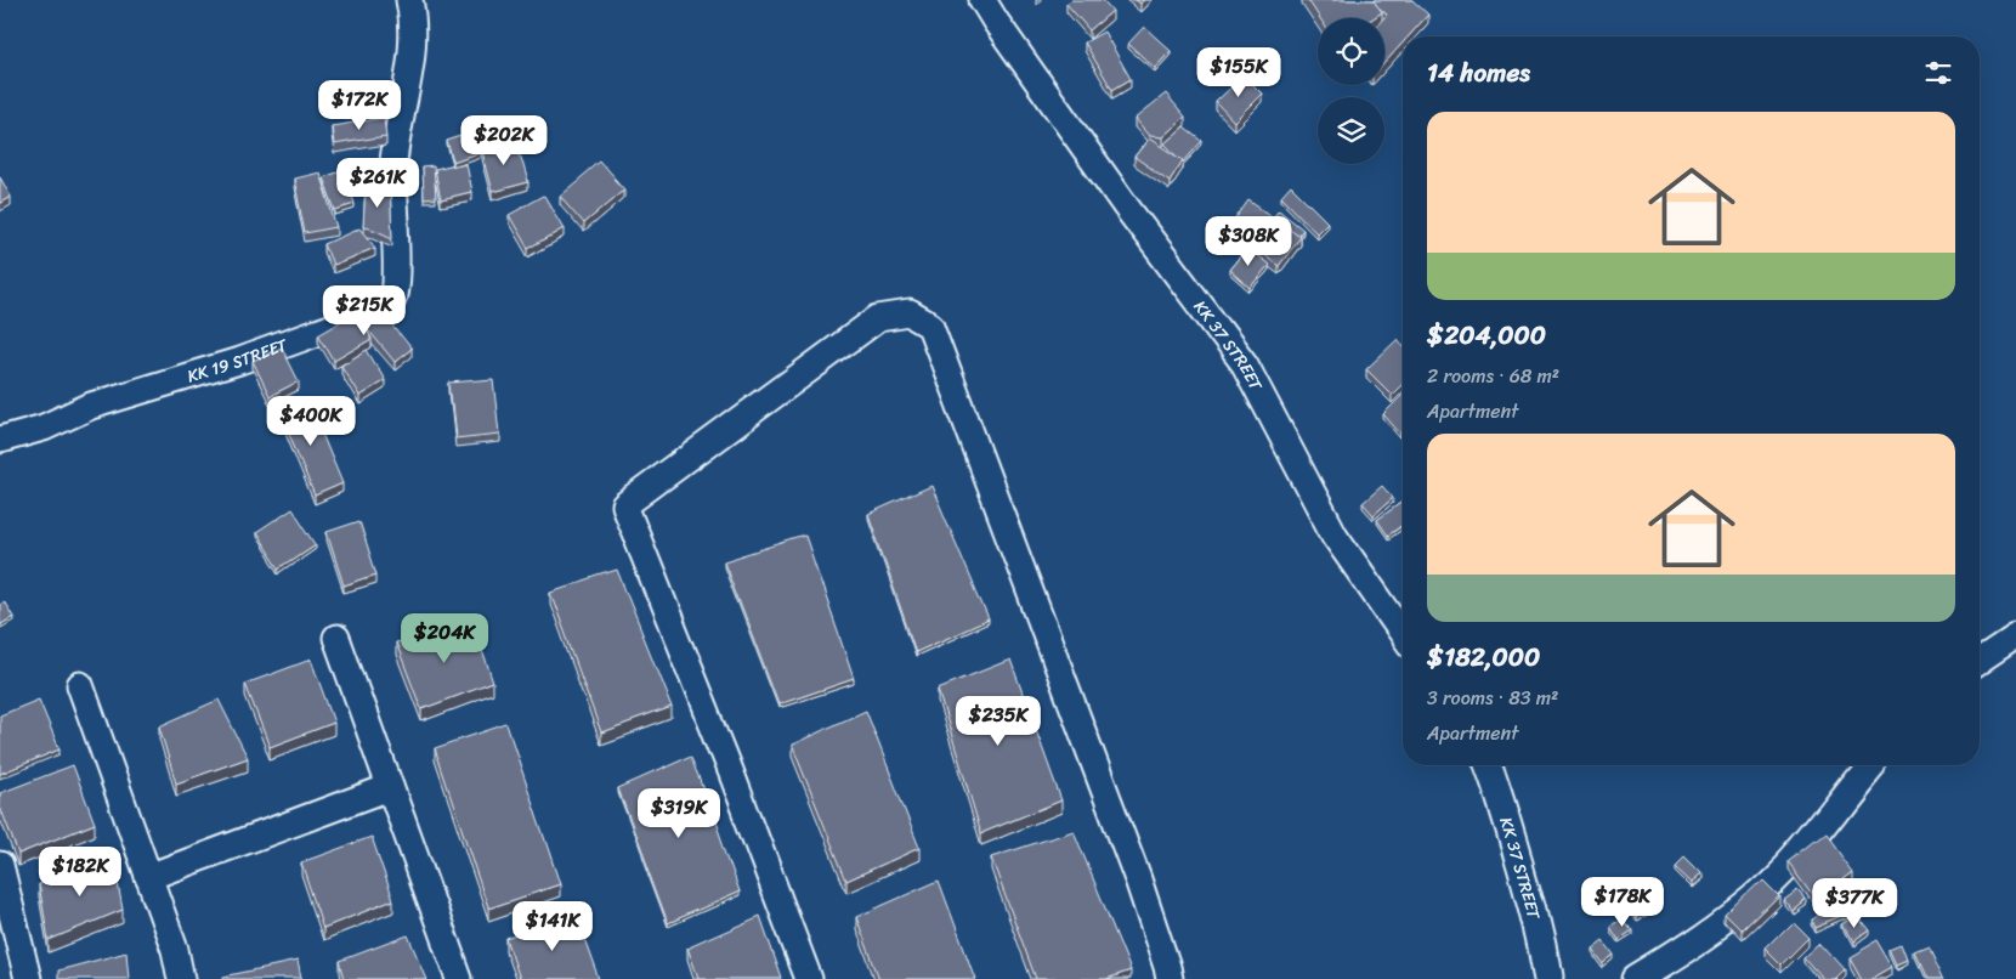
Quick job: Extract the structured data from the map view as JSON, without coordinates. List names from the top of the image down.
{
  "streets": {
    "street": ["KK 37 STREET", "KK 19 STREET"]
  },
  "page": {
    "heading": "14 homes",
    "price": [
      "$155K",
      "$172K",
      "$202K",
      "$261K",
      "$308K",
      "$215K",
      "$400K",
      "$204K",
      "$235K",
      "$319K",
      "$182K",
      "$178K",
      "$377K",
      "$141K"
    ],
    "list": [
      {
        "name": "$204,000",
        "note": "2 rooms · 68 m² · Apartment"
      },
      {
        "name": "$182,000",
        "note": "3 rooms · 83 m² · Apartment"
      }
    ]
  }
}
